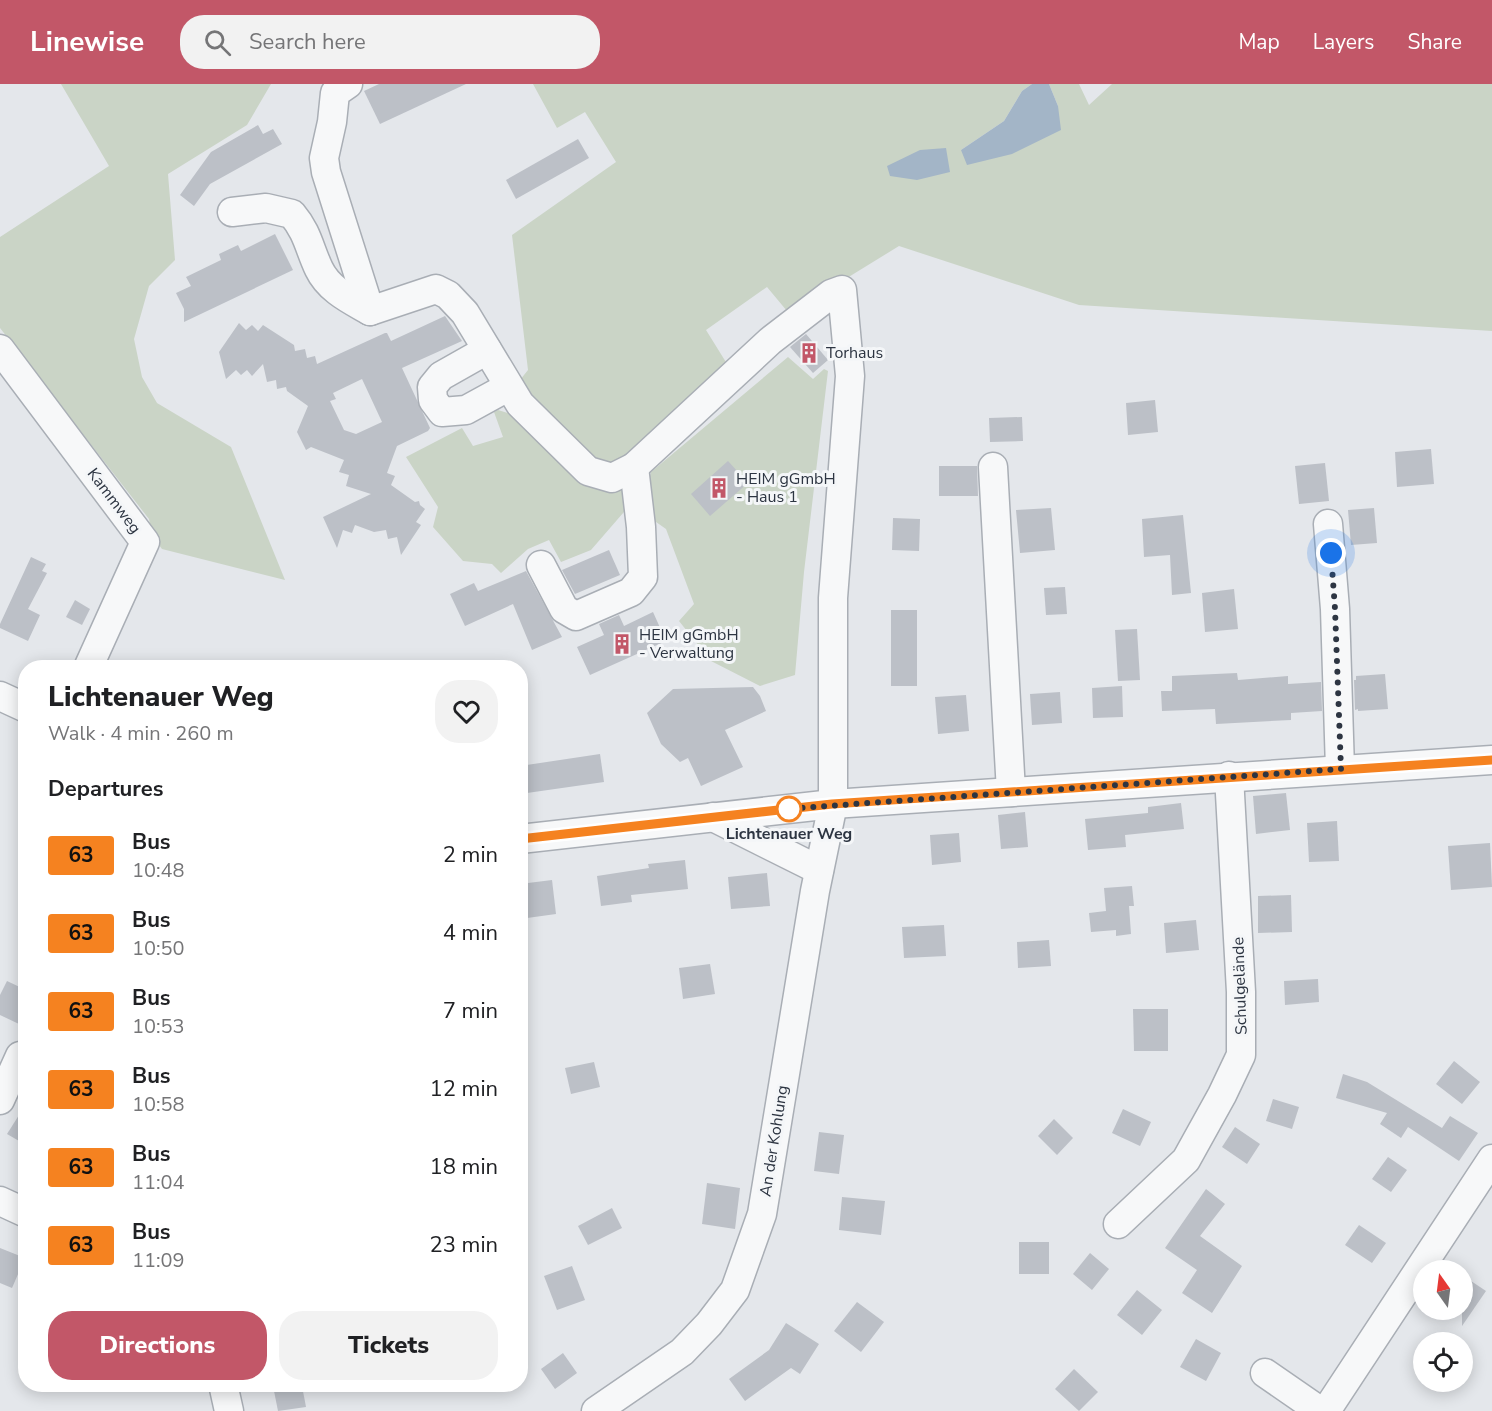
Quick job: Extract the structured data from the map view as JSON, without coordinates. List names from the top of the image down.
{
  "streets": {
    "street": ["Kammweg", "Schulgelände", "An der Kohlung"]
  },
  "places": {
    "building": ["Torhaus", "HEIM gGmbH - Haus 1", "HEIM gGmbH - Verwaltung"],
    "other": ["Lichtenauer Weg"]
  },
  "lines": ["bus line 63"],
  "north": "top",
  "page": {
    "header": "Linewise",
    "search": "Search here",
    "nav": ["Map", "Layers", "Share"],
    "heading": [
      ["Lichtenauer Weg", "Walk · 4 min · 260 m"],
      "Departures"
    ],
    "list": [
      {
        "mark": "63",
        "name": "Bus",
        "note": "10:48",
        "value": "2 min"
      },
      {
        "mark": "63",
        "name": "Bus",
        "note": "10:50",
        "value": "4 min"
      },
      {
        "mark": "63",
        "name": "Bus",
        "note": "10:53",
        "value": "7 min"
      },
      {
        "mark": "63",
        "name": "Bus",
        "note": "10:58",
        "value": "12 min"
      },
      {
        "mark": "63",
        "name": "Bus",
        "note": "11:04",
        "value": "18 min"
      },
      {
        "mark": "63",
        "name": "Bus",
        "note": "11:09",
        "value": "23 min"
      }
    ],
    "buttons": ["Directions", "Tickets"]
  }
}
